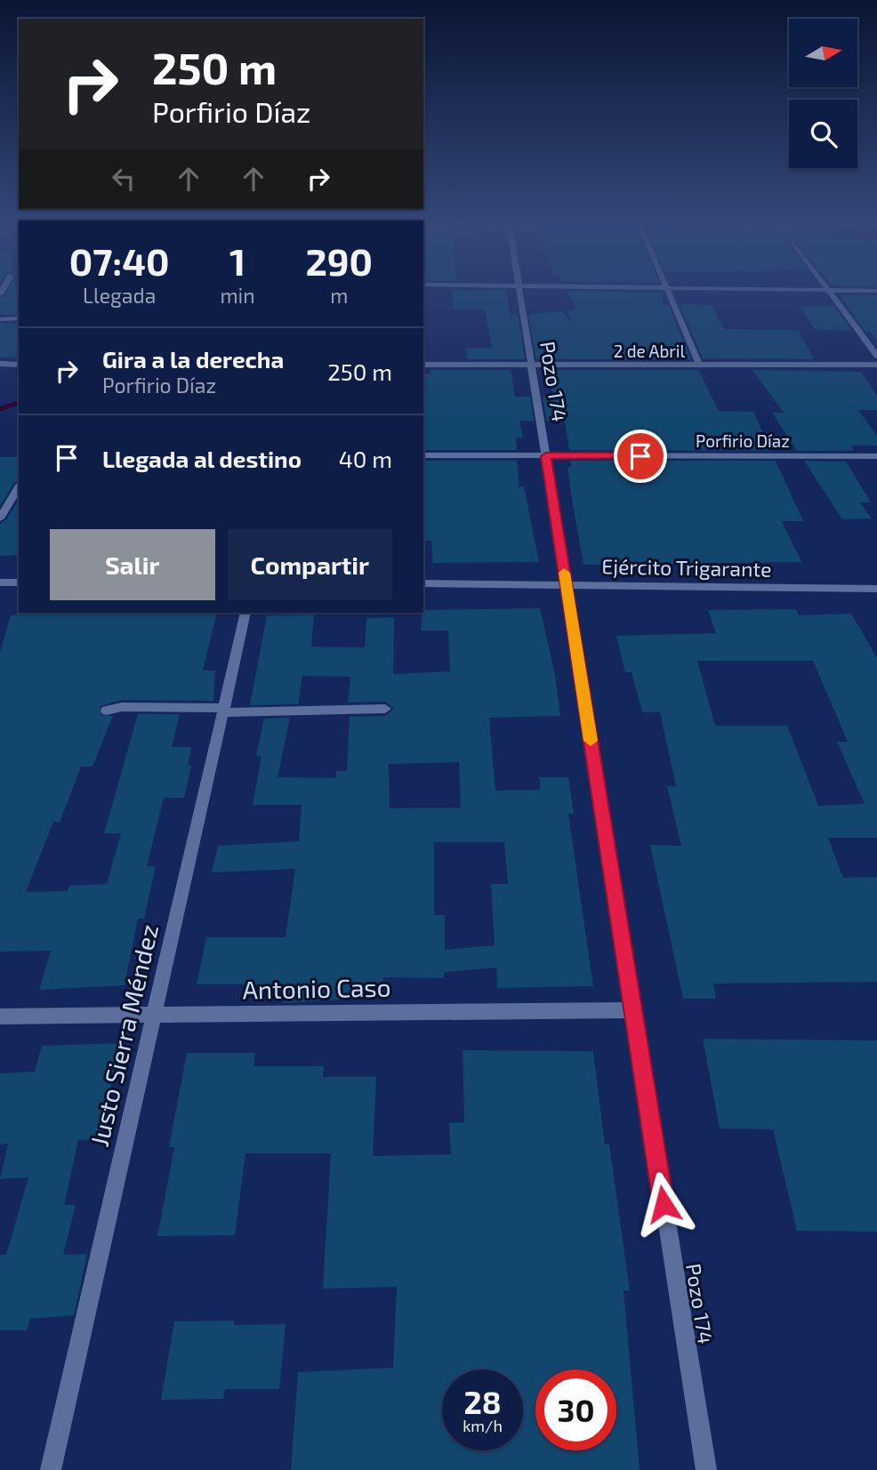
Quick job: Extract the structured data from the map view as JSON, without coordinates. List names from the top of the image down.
{
  "streets": {
    "street": [
      "2 de Abril",
      "Pozo 174",
      "Porfirio Díaz",
      "Ejército Trigarante",
      "Antonio Caso",
      "Justo Sierra Méndez"
    ]
  },
  "crossings": [
    ["2 de Abril", "Pozo 174"],
    ["Pozo 174", "Porfirio Díaz"],
    ["Pozo 174", "Ejército Trigarante"],
    ["Pozo 174", "Antonio Caso"],
    ["Antonio Caso", "Justo Sierra Méndez"]
  ],
  "north": "right",
  "page": {
    "turn": ["250 m", "Porfirio Díaz"],
    "eta": [
      "07:40",
      "Llegada",
      "1",
      "min",
      "290",
      "m"
    ],
    "list": [
      {
        "name": "Gira a la derecha",
        "note": "Porfirio Díaz",
        "value": "250 m"
      },
      {
        "name": "Llegada al destino",
        "value": "40 m"
      }
    ],
    "buttons": ["Salir", "Compartir"],
    "speed": "28 km/h",
    "limit": "30"
  }
}
